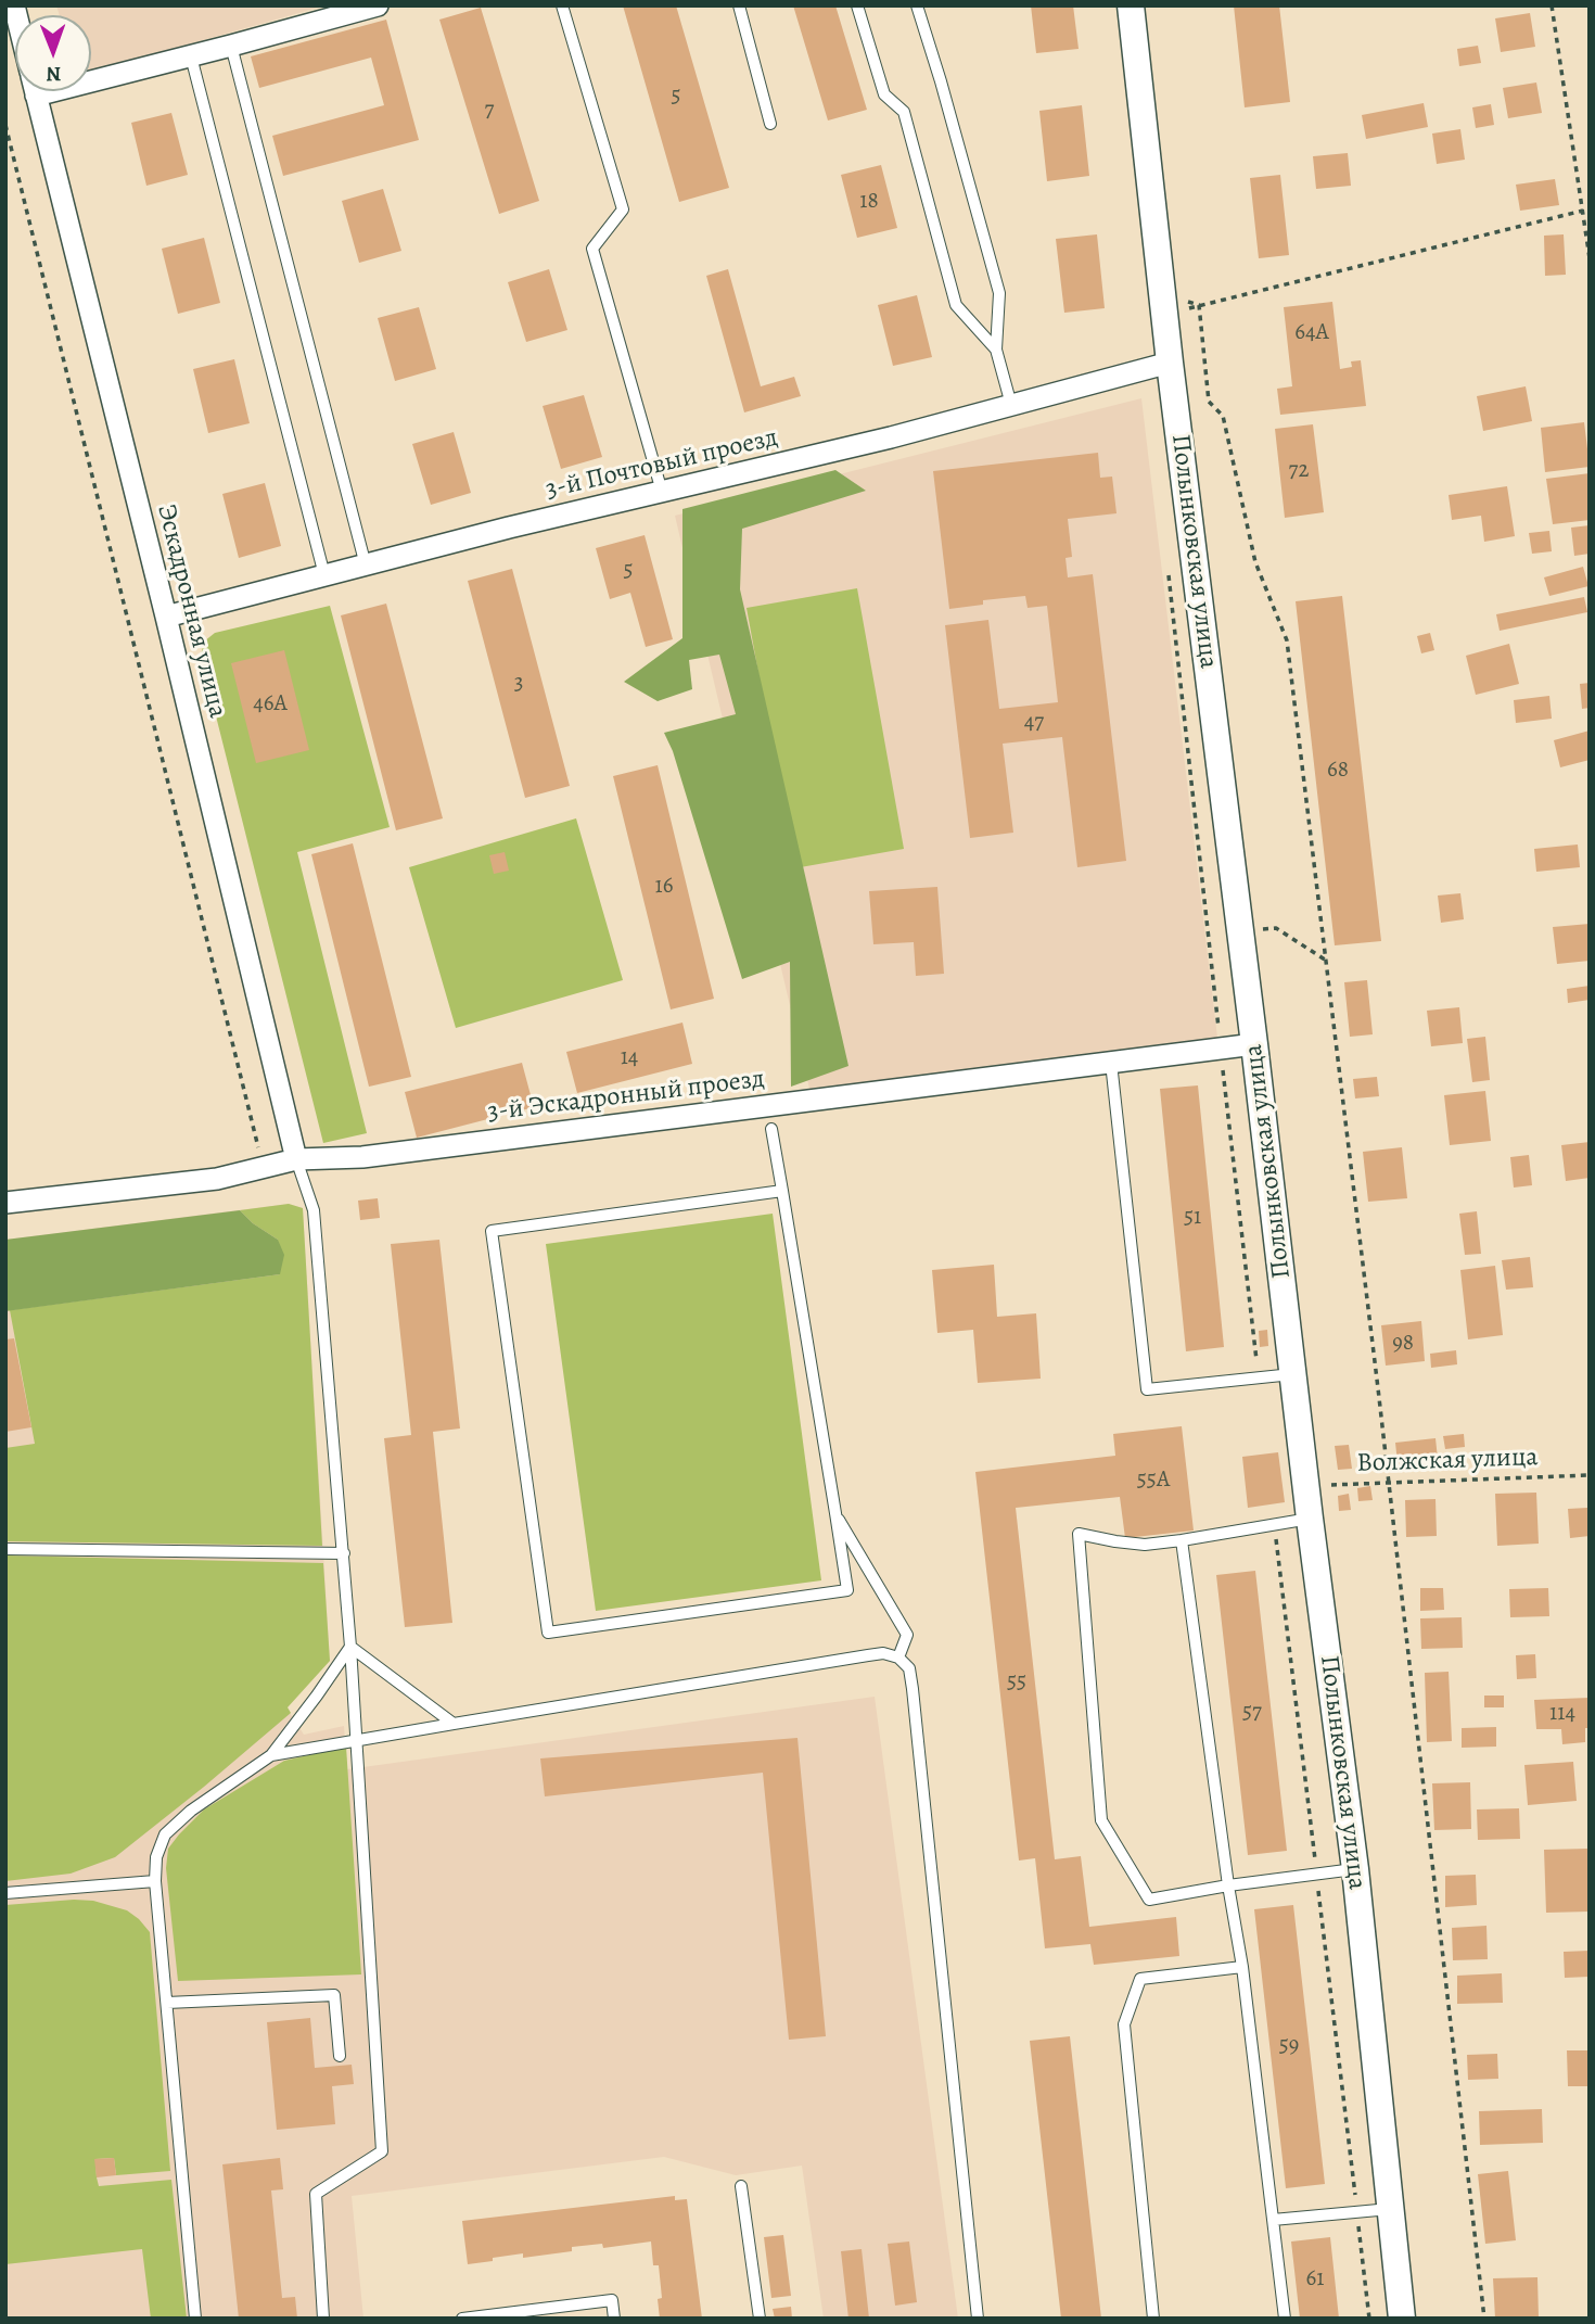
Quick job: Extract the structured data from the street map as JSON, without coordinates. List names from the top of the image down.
{
  "streets": {
    "street": [
      "3-й Почтовый проезд",
      "Полынковская улица",
      "Эскадронная улица",
      "3-й Эскадронный проезд"
    ],
    "path": ["Волжская улица"]
  },
  "crossings": [
    ["3-й Почтовый проезд", "Полынковская улица"],
    ["3-й Почтовый проезд", "Эскадронная улица"],
    ["Полынковская улица", "3-й Эскадронный проезд"],
    ["Полынковская улица", "Волжская улица"],
    ["Эскадронная улица", "3-й Эскадронный проезд"]
  ],
  "house_numbers": [
    "5",
    "7",
    "18",
    "64А",
    "72",
    "5",
    "3",
    "46А",
    "47",
    "68",
    "16",
    "14",
    "51",
    "98",
    "55А",
    "55",
    "57",
    "114",
    "59",
    "61"
  ],
  "north": "bottom"
}
